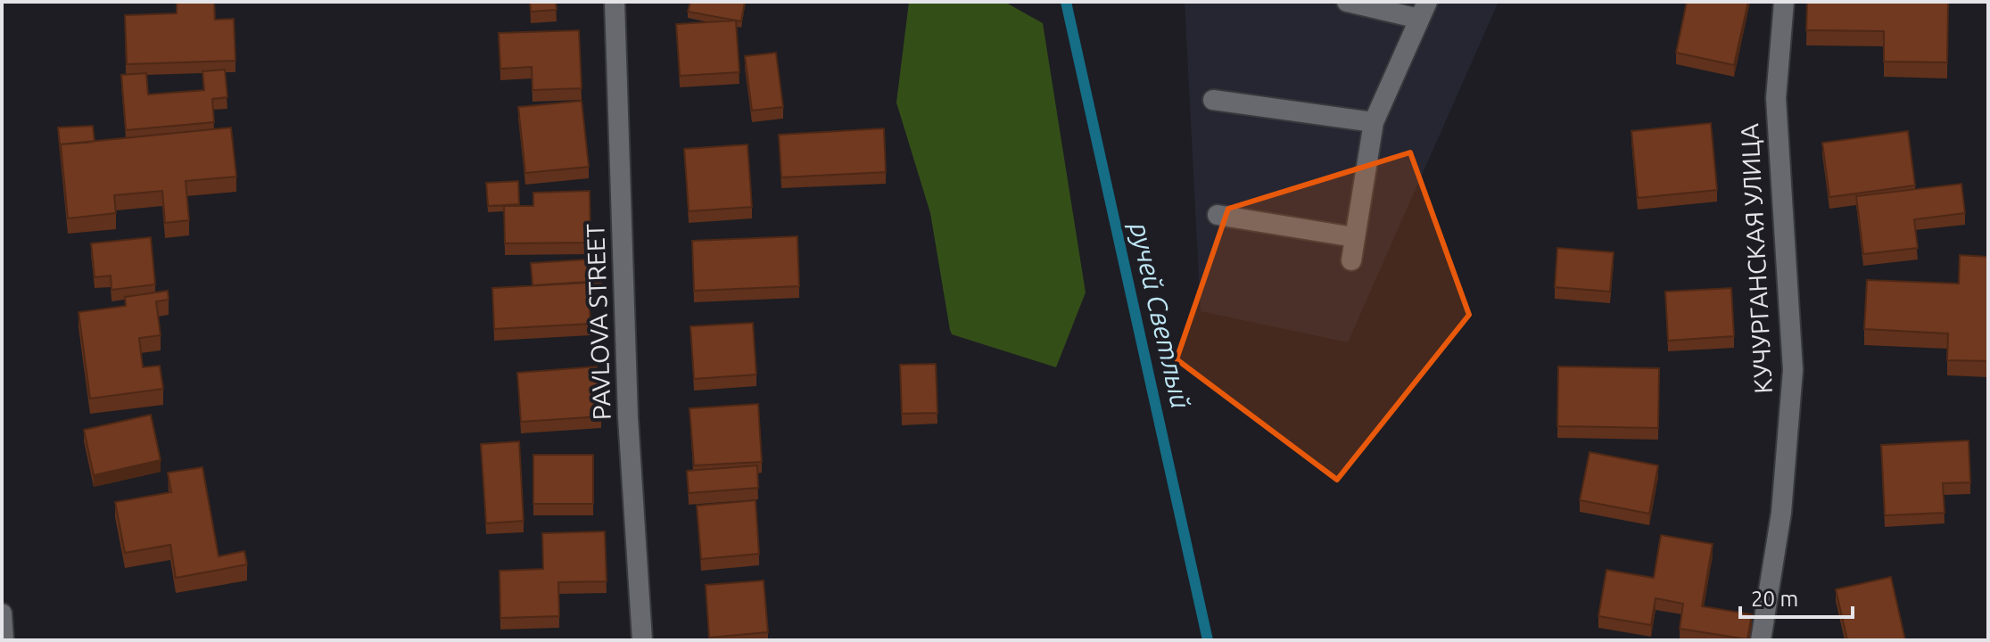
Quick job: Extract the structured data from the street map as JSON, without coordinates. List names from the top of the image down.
{
  "streets": {
    "street": ["КУЧУРГАНСКАЯ УЛИЦА", "PAVLOVA STREET"]
  },
  "water": ["ручей Светлый"],
  "scale_bar": "20 m"
}
